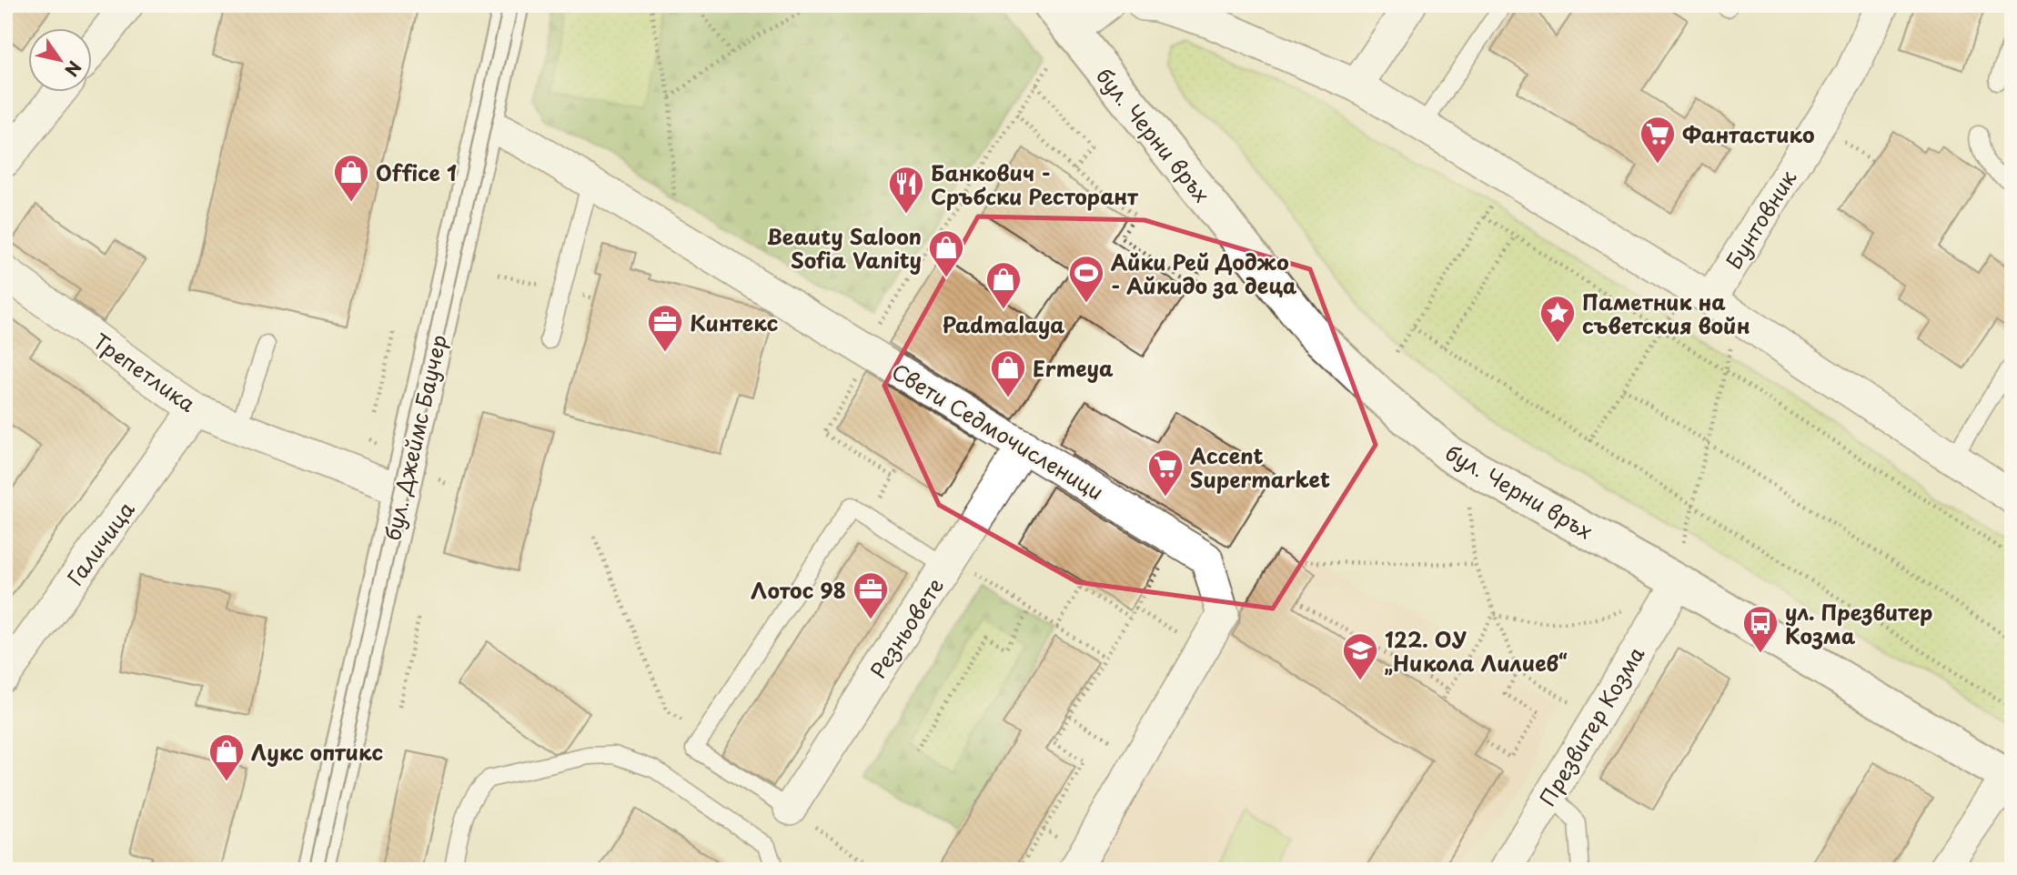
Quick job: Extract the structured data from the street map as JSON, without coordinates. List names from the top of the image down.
{
  "streets": {
    "main road": ["бул. Черни връх", "бул. Джеймс Баучер"],
    "street": [
      "Бунтовник",
      "Трепетлика",
      "Свети Седмочисленици",
      "Галичица",
      "Резньовете",
      "Презвитер Козма"
    ]
  },
  "crossings": [
    ["бул. Черни връх", "Презвитер Козма"],
    ["Трепетлика", "бул. Джеймс Баучер"],
    ["Трепетлика", "Галичица"],
    ["Свети Седмочисленици", "бул. Джеймс Баучер"],
    ["Свети Седмочисленици", "Резньовете"]
  ],
  "places": {
    "supermarket": ["Фантастико", "Accent Supermarket"],
    "shop": [
      "Office 1",
      "Beauty Saloon Sofia Vanity",
      "Padmalaya",
      "Ermeya",
      "Лукс оптикс"
    ],
    "restaurant": ["Банкович - Сръбски Ресторант"],
    "sports": ["Айки Рей Доджо - Айкидо за деца"],
    "place": ["Паметник на съветския войн"],
    "office": ["Кинтекс", "Лотос 98"],
    "bus stop": ["ул. Презвитер Козма"],
    "school or university": ["122. ОУ „Никола Лилиев“"]
  },
  "north": "bottom right"
}
